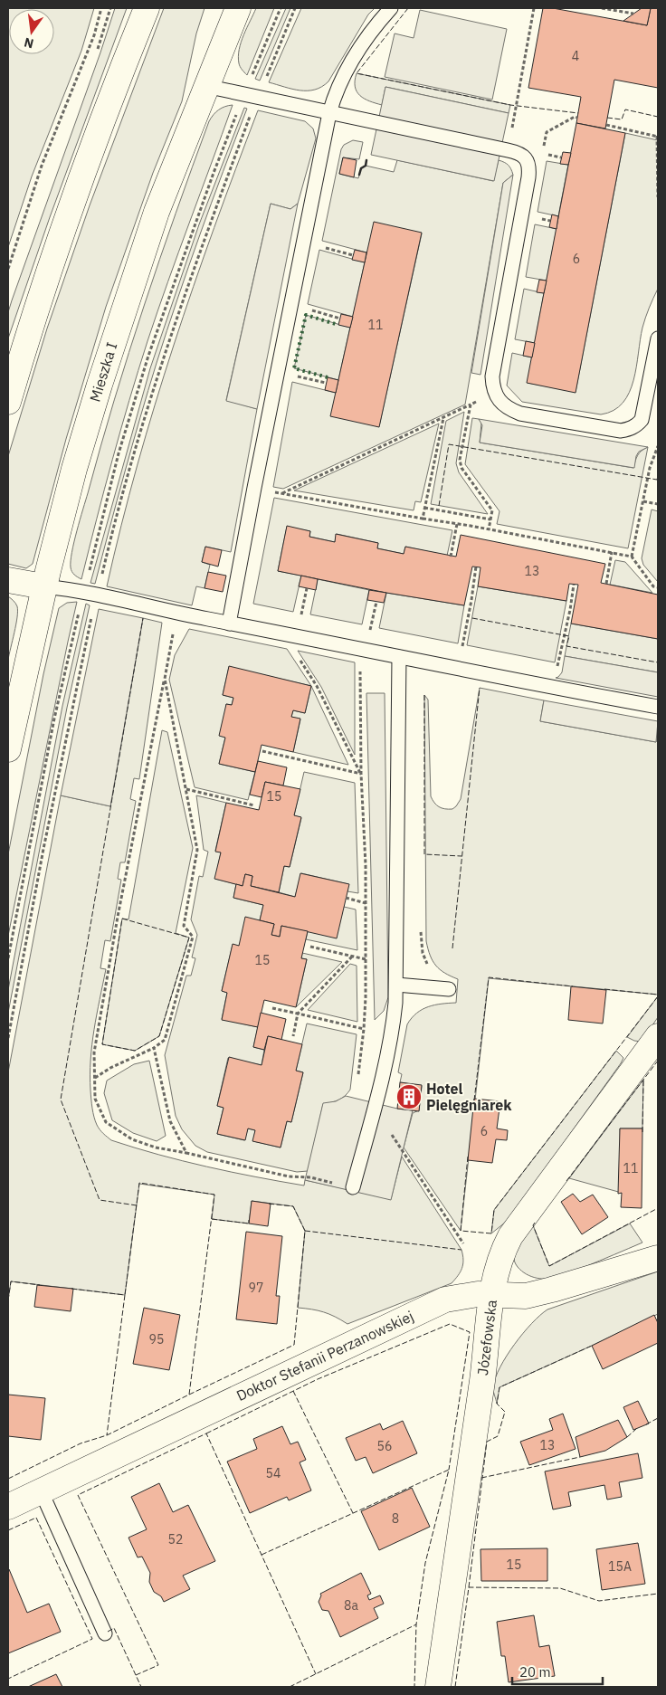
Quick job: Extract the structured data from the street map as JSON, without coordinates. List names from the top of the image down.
{
  "streets": {
    "street": ["Mieszka I", "Józefowska", "Doktor Stefanii Perzanowskiej"]
  },
  "crossings": [
    ["Józefowska", "Doktor Stefanii Perzanowskiej"]
  ],
  "places": {
    "building": ["Hotel Pielęgniarek"]
  },
  "house_numbers": [
    "4",
    "6",
    "11",
    "13",
    "15",
    "15",
    "6",
    "11",
    "97",
    "95",
    "13",
    "56",
    "54",
    "8",
    "52",
    "15",
    "15A",
    "8a"
  ],
  "scale_bar": "20 m",
  "north": "bottom"
}
